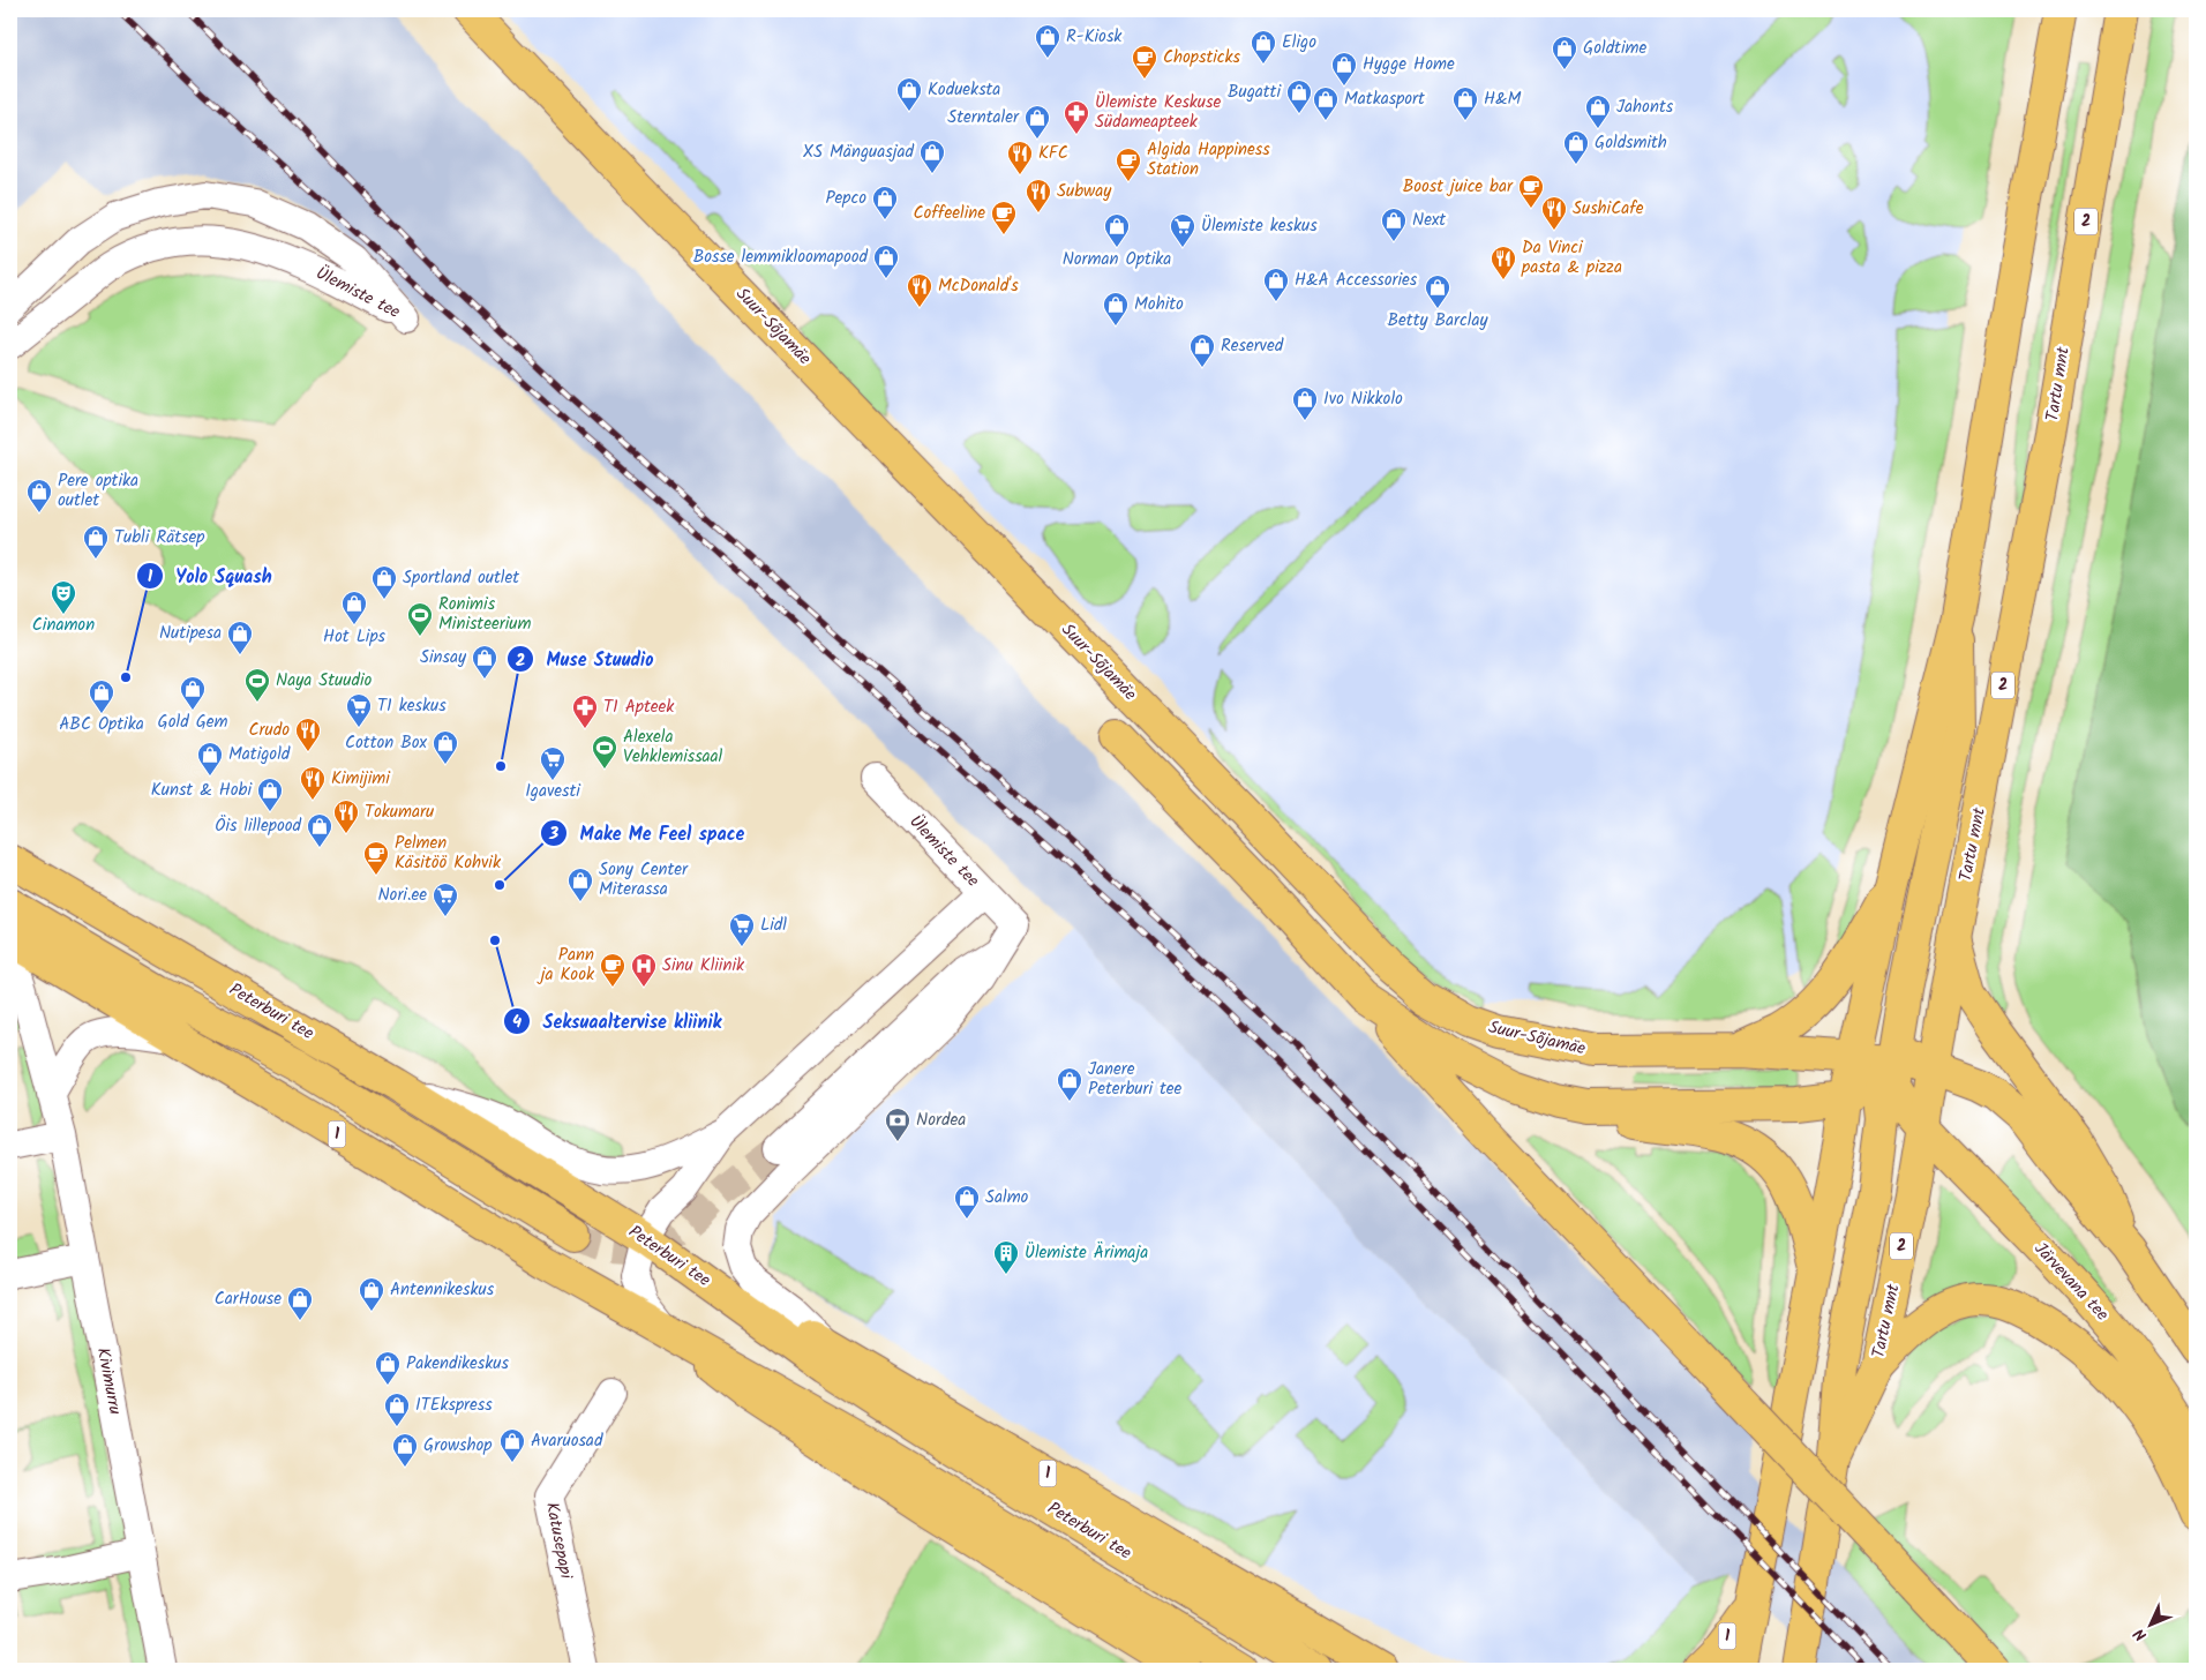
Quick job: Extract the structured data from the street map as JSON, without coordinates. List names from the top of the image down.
{
  "streets": {
    "main road": [
      "2",
      "Suur-Sõjamäe",
      "Tartu mnt",
      "Peterburi tee",
      "1",
      "Järvevana tee"
    ],
    "street": ["Ülemiste tee", "Kivimurru", "Katusepapi"]
  },
  "crossings": [
    ["Suur-Sõjamäe", "Tartu mnt"],
    ["Suur-Sõjamäe", "Järvevana tee"],
    ["Tartu mnt", "1"],
    ["Tartu mnt", "Järvevana tee"],
    ["Peterburi tee", "1"]
  ],
  "places": {
    "shop": [
      "R-Kiosk",
      "Eligo",
      "Goldtime",
      "Hygge Home",
      "Kodueksta",
      "Bugatti",
      "Matkasport",
      "H&M",
      "Jahonts",
      "Sterntaler",
      "Goldsmith",
      "XS Mänguasjad",
      "Pepco",
      "Next",
      "Norman Optika",
      "Bosse lemmikloomapood",
      "H&A Accessories",
      "Betty Barclay",
      "Mohito",
      "Reserved",
      "Ivo Nikkolo",
      "Pere optika outlet",
      "Tubli Rätsep",
      "Sportland outlet",
      "Hot Lips",
      "Nutipesa",
      "Sinsay",
      "Gold Gem",
      "ABC Optika",
      "Cotton Box",
      "Matigold",
      "Kunst & Hobi",
      "Öis lillepood",
      "Sony Center Miterassa",
      "Janere Peterburi tee",
      "Salmo",
      "Antennikeskus",
      "CarHouse",
      "Pakendikeskus",
      "ITEkspress",
      "Avaruosad",
      "Growshop"
    ],
    "cafe": [
      "Chopsticks",
      "Algida Happiness Station",
      "Boost juice bar",
      "Coffeeline",
      "Pelmen Käsitöö Kohvik",
      "Pann ja Kook"
    ],
    "pharmacy": ["Ülemiste Keskuse Südameapteek", "T1 Apteek"],
    "restaurant": [
      "KFC",
      "Subway",
      "SushiCafe",
      "Da Vinci pasta & pizza",
      "McDonald's",
      "Crudo",
      "Kimijimi",
      "Tokumaru"
    ],
    "supermarket": [
      "Ülemiste keskus",
      "T1 keskus",
      "Igavesti",
      "Nori.ee",
      "Lidl"
    ],
    "theatre": ["Cinamon"],
    "sports": ["Ronimis Ministeerium", "Naya Stuudio", "Alexela Vehklemissaal"],
    "other": [
      "Yolo Squash",
      "Muse Stuudio",
      "Make Me Feel space",
      "Seksuaaltervise kliinik"
    ],
    "hospital": ["Sinu Kliinik"],
    "bank": ["Nordea"],
    "building": ["Ülemiste Ärimaja"]
  },
  "north": "bottom left"
}
